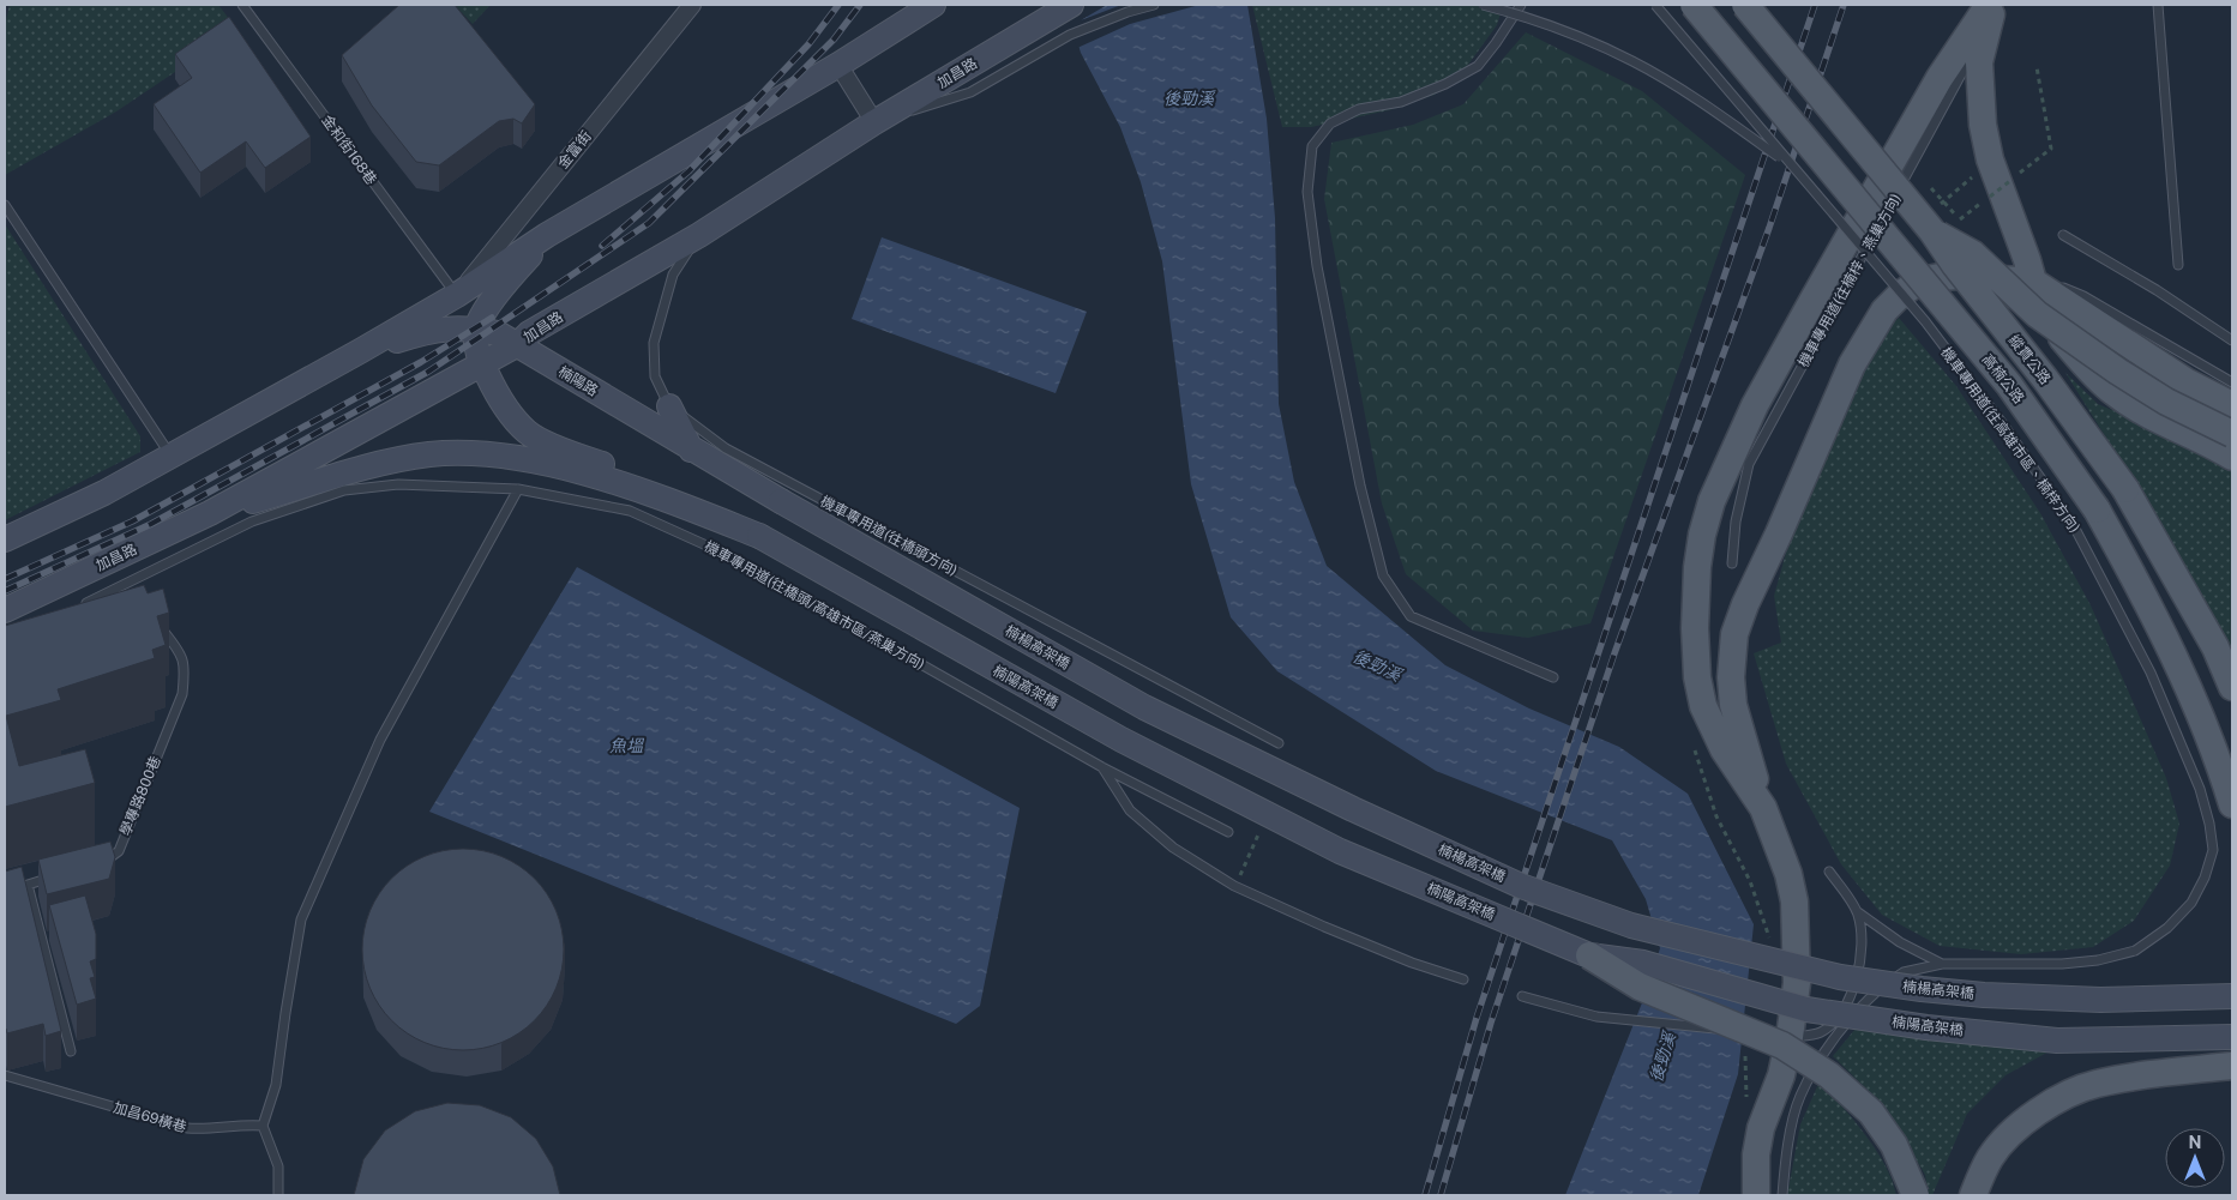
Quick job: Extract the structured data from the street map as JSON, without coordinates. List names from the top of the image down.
{
  "streets": {
    "main road": ["縱貫公路", "高楠公路"],
    "street": [
      "加昌路",
      "金富街",
      "楠陽路",
      "楠楊高架橋",
      "楠陽高架橋"
    ],
    "lane": [
      "金和街168巷",
      "機車專用道(往楠梓、燕巢方向)",
      "機車專用道(往高雄市區、楠梓方向)",
      "機車專用道(往橋頭方向)",
      "機車專用道(往橋頭/高雄市區/燕巢方向)",
      "學專路800巷",
      "加昌69橫巷"
    ]
  },
  "crossings": [
    ["加昌路", "楠陽路"],
    ["加昌路", "機車專用道(往橋頭方向)"],
    ["金和街168巷", "金富街"],
    ["楠陽路", "楠楊高架橋"]
  ],
  "water": ["後勁溪", "魚塭"],
  "north": "top"
}
